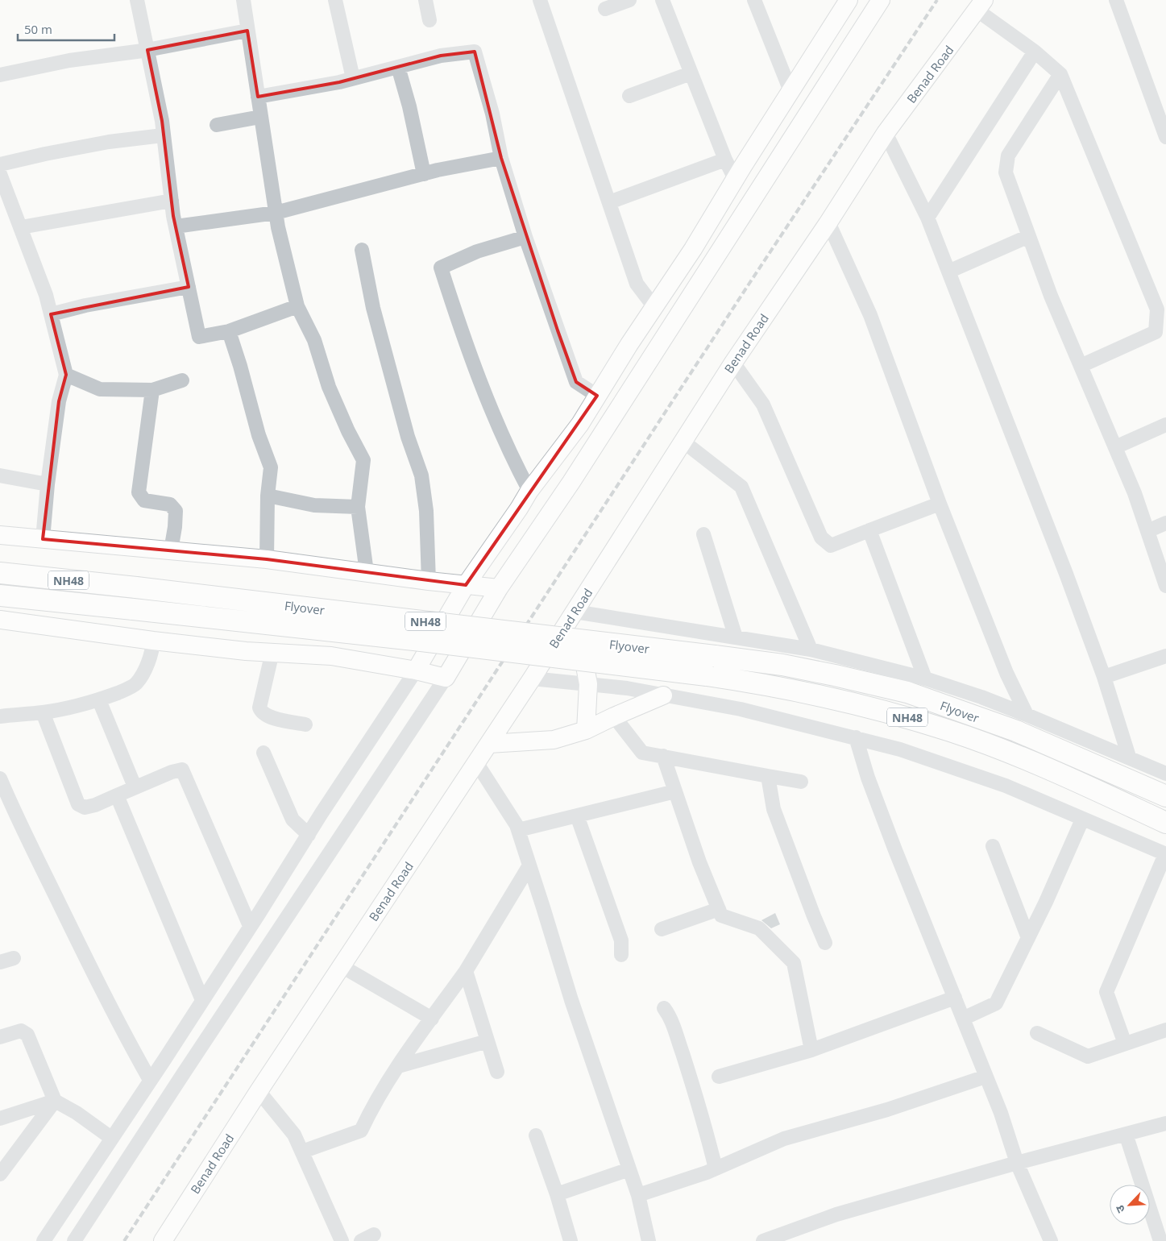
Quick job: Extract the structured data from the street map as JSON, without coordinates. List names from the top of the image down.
{
  "streets": {
    "highway": ["NH48", "Flyover"],
    "main road": ["Benad Road"]
  },
  "scale_bar": "50 m",
  "north": "bottom left"
}
